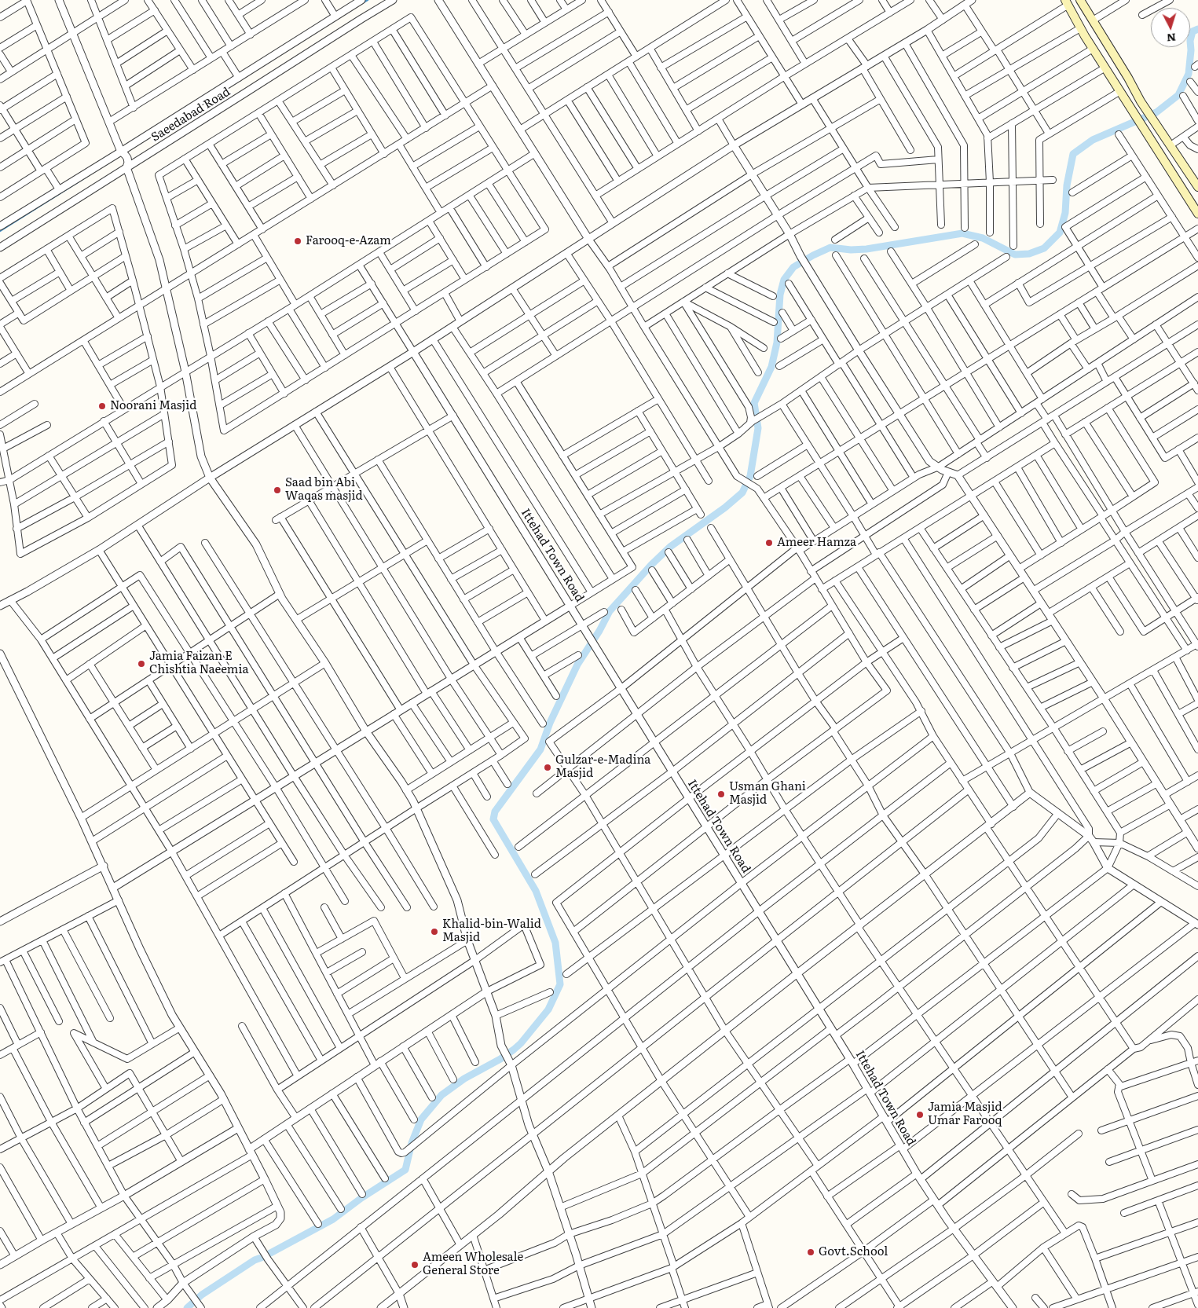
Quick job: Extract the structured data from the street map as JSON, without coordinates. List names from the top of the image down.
{
  "streets": {
    "street": ["Saeedabad Road", "Ittehad Town Road"]
  },
  "places": [
    "Farooq-e-Azam",
    "Noorani Masjid",
    "Saad bin Abi Waqas masjid",
    "Ameer Hamza",
    "Jamia Faizan E Chishtia Naeemia",
    "Gulzar-e-Madina Masjid",
    "Usman Ghani Masjid",
    "Khalid-bin-Walid Masjid",
    "Jamia Masjid Umar Farooq",
    "Govt.School",
    "Ameen Wholesale General Store"
  ],
  "north": "bottom"
}
